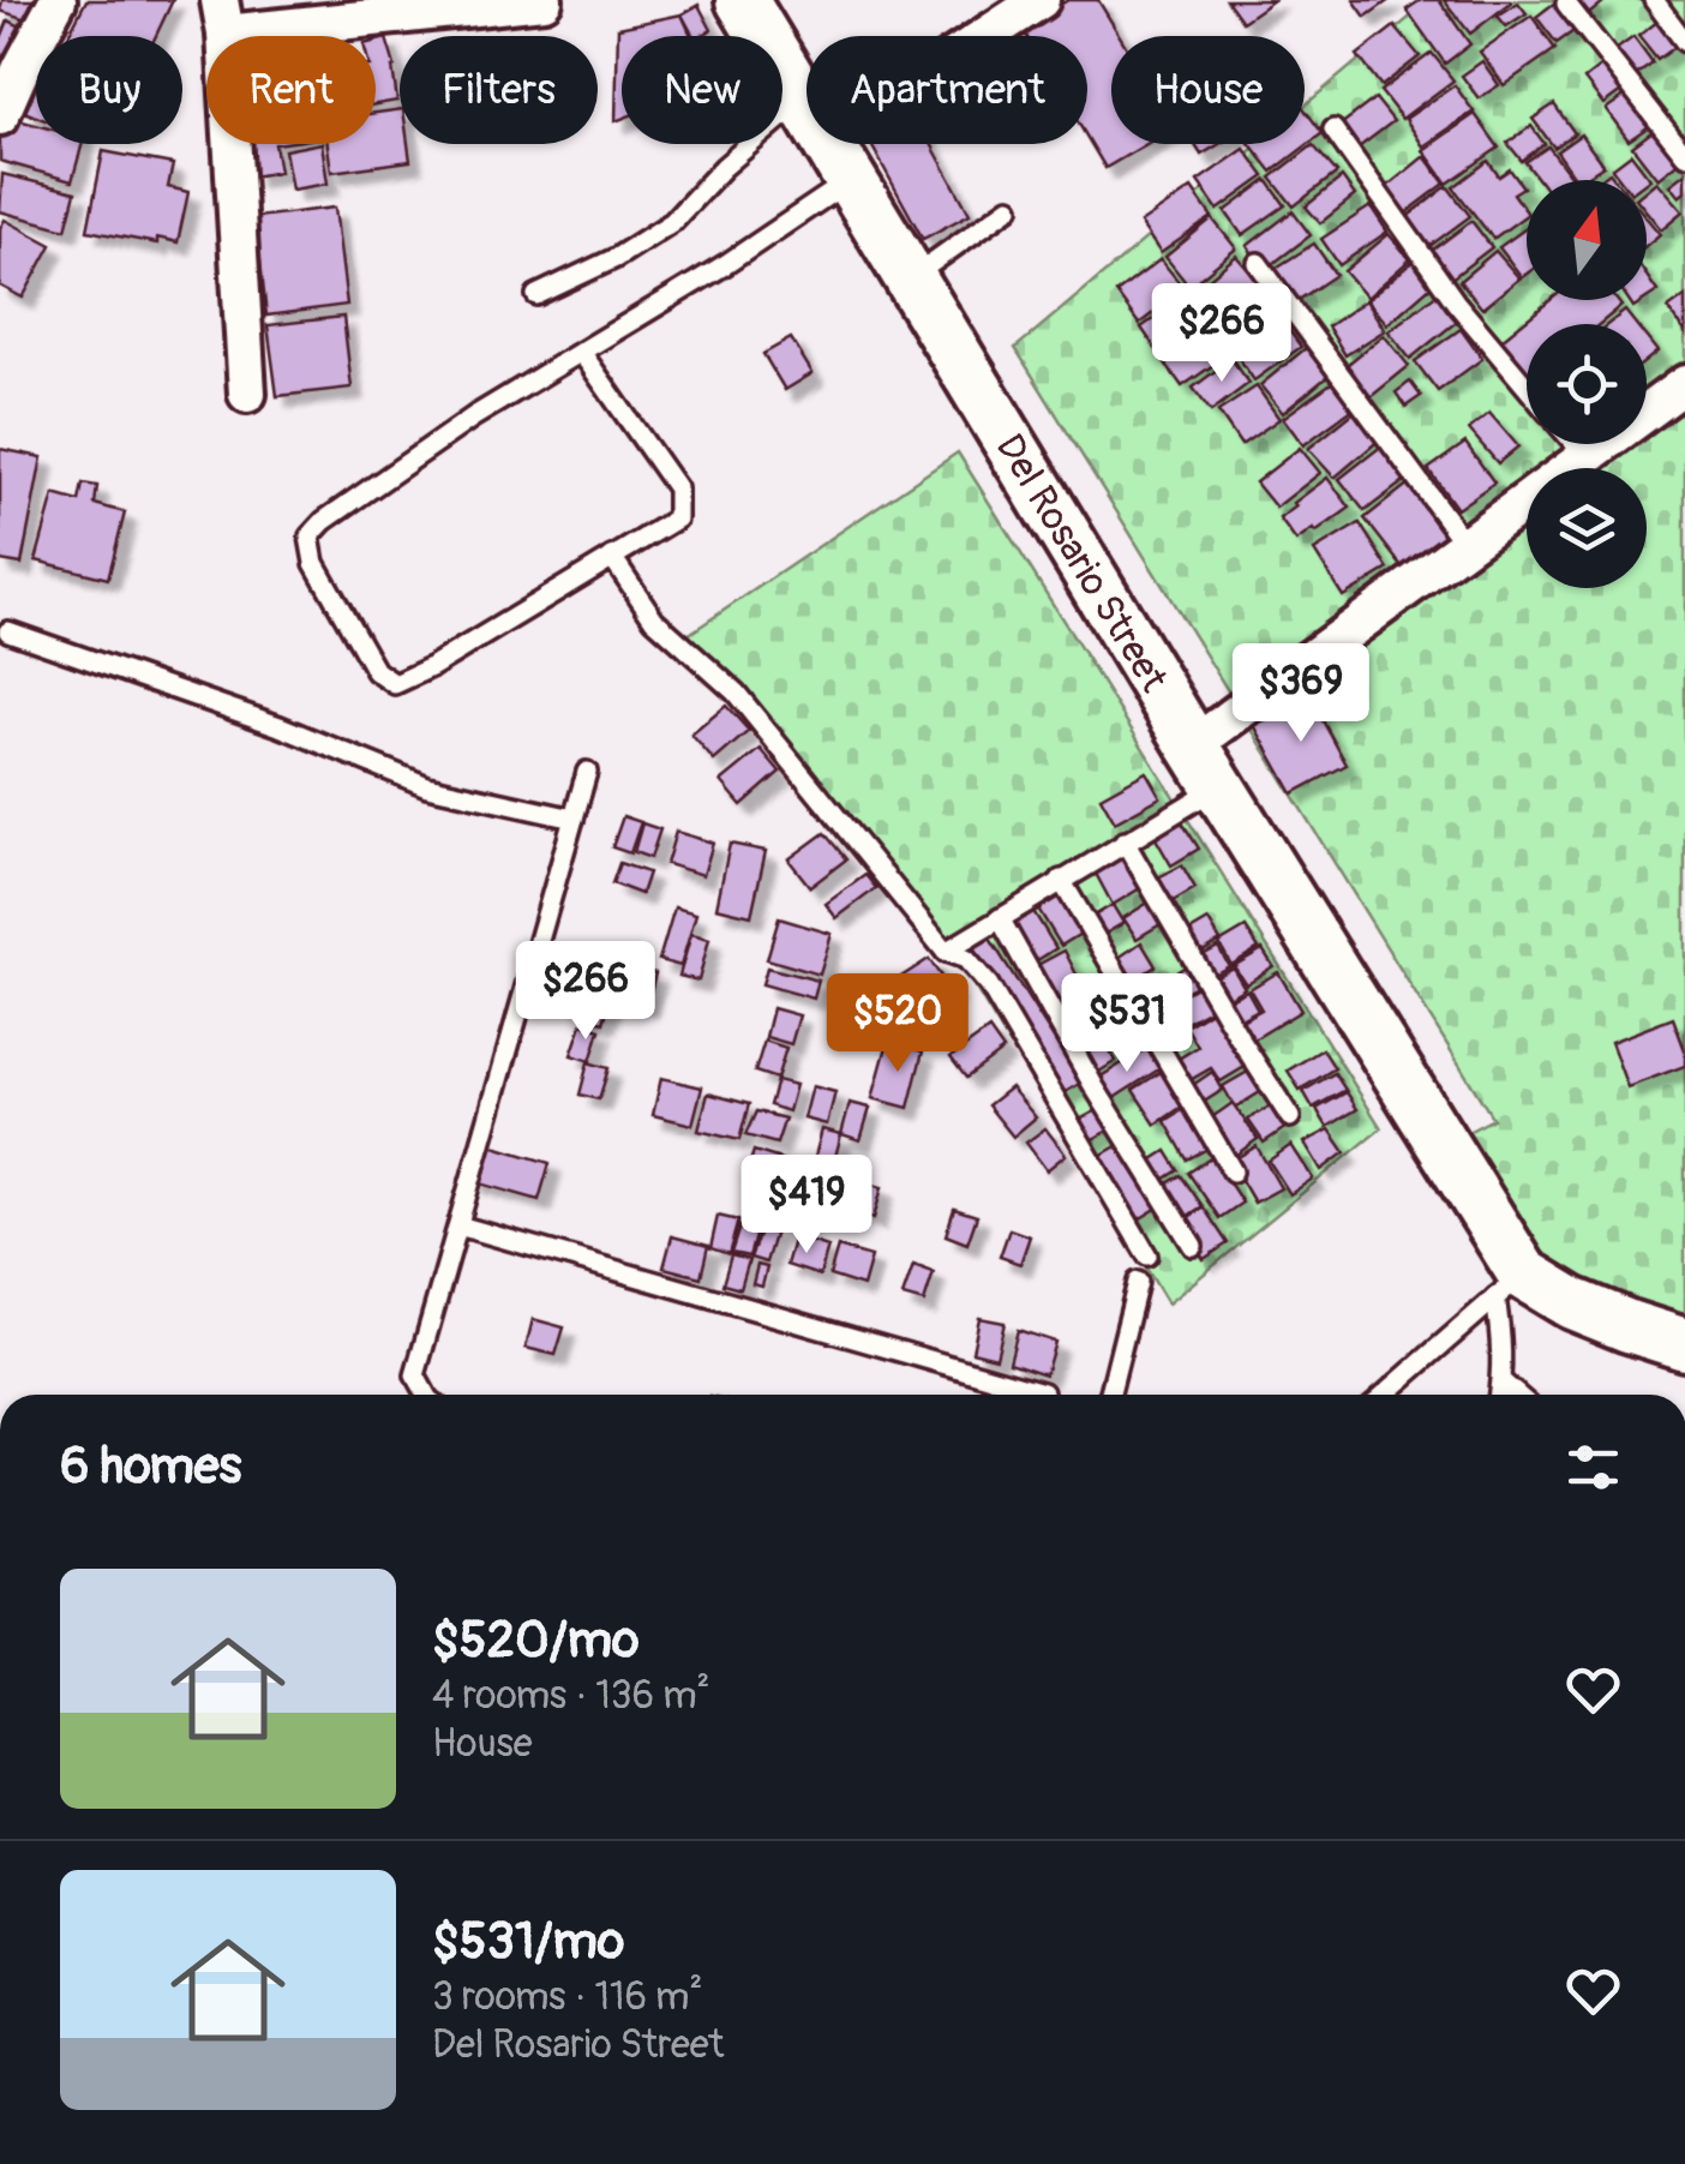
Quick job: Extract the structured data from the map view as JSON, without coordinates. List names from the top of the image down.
{
  "streets": {
    "main road": ["Del Rosario Street"]
  },
  "north": "top",
  "page": {
    "chip": [
      "Buy",
      "Rent",
      "Filters",
      "New",
      "Apartment",
      "House"
    ],
    "price": [
      "$266",
      "$369",
      "$266",
      "$520",
      "$531",
      "$419"
    ],
    "heading": "6 homes",
    "list": [
      {
        "name": "$520/mo",
        "note": "4 rooms · 136 m² · House"
      },
      {
        "name": "$531/mo",
        "note": "3 rooms · 116 m² · Del Rosario Street"
      }
    ]
  }
}
